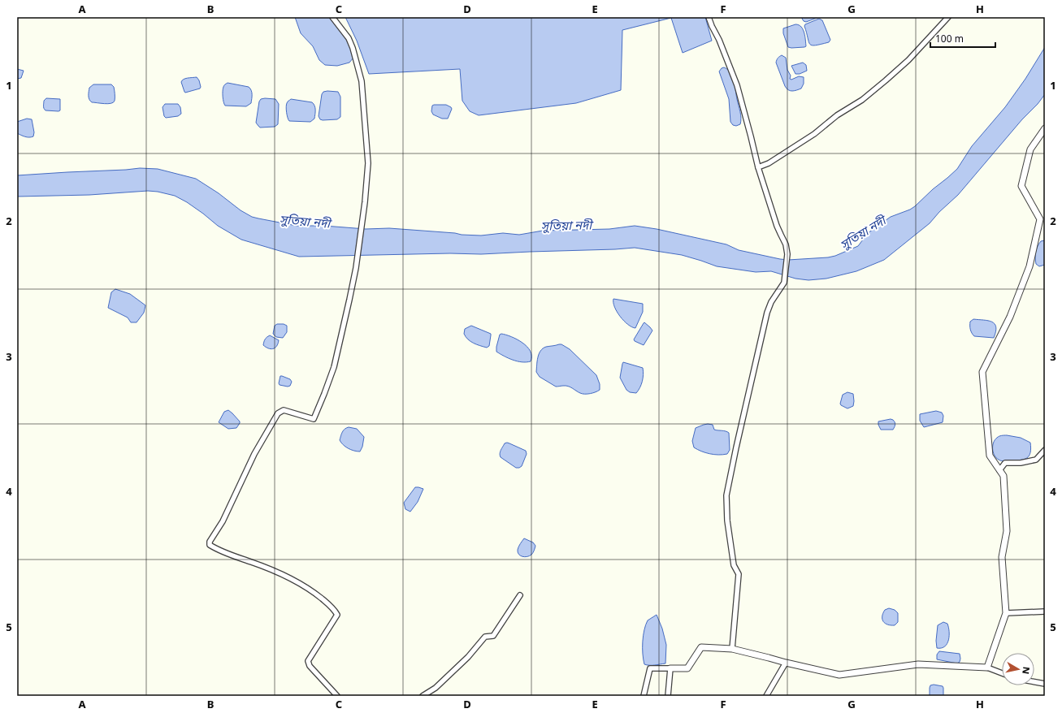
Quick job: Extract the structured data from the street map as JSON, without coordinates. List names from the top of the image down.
{
  "water": ["সুতিয়া নদী"],
  "scale_bar": "100 m",
  "north": "right",
  "grid": {
    "columns": [
      "A",
      "B",
      "C",
      "D",
      "E",
      "F",
      "G",
      "H"
    ],
    "rows": [
      "1",
      "2",
      "3",
      "4",
      "5"
    ]
  }
}
